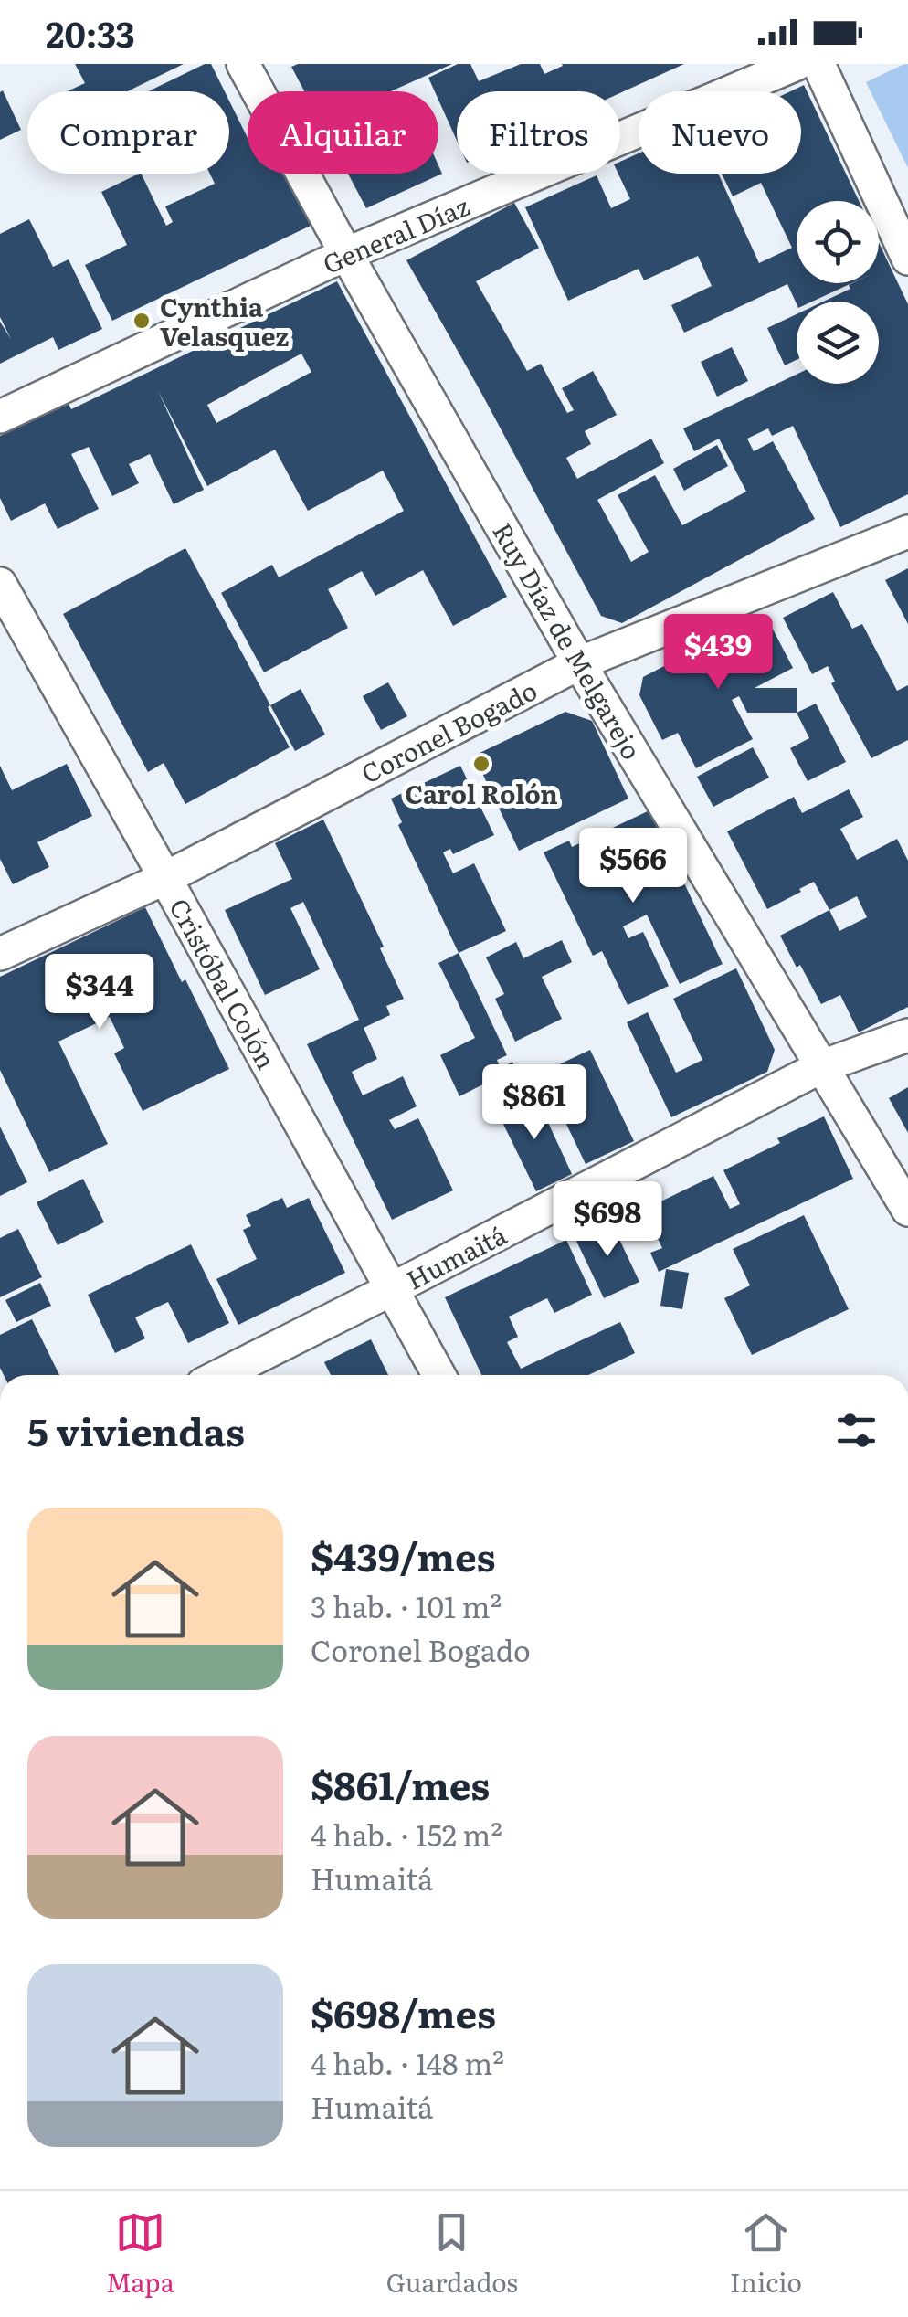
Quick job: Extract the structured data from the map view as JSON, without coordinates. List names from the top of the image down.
{
  "streets": {
    "street": [
      "General Díaz",
      "Ruy Díaz de Melgarejo",
      "Coronel Bogado",
      "Cristóbal Colón",
      "Humaitá"
    ]
  },
  "crossings": [
    ["General Díaz", "Ruy Díaz de Melgarejo"],
    ["Ruy Díaz de Melgarejo", "Coronel Bogado"],
    ["Ruy Díaz de Melgarejo", "Humaitá"],
    ["Coronel Bogado", "Cristóbal Colón"],
    ["Cristóbal Colón", "Humaitá"]
  ],
  "places": ["Cynthia Velasquez", "Carol Rolón"],
  "page": {
    "status": "20:33",
    "chip": [
      "Comprar",
      "Alquilar",
      "Filtros",
      "Nuevo"
    ],
    "price": [
      "$439",
      "$566",
      "$344",
      "$861",
      "$698"
    ],
    "heading": "5 viviendas",
    "list": [
      {
        "name": "$439/mes",
        "note": "3 hab. · 101 m² · Coronel Bogado"
      },
      {
        "name": "$861/mes",
        "note": "4 hab. · 152 m² · Humaitá"
      },
      {
        "name": "$698/mes",
        "note": "4 hab. · 148 m² · Humaitá"
      }
    ],
    "tabs": ["Mapa", "Guardados", "Inicio"]
  }
}
